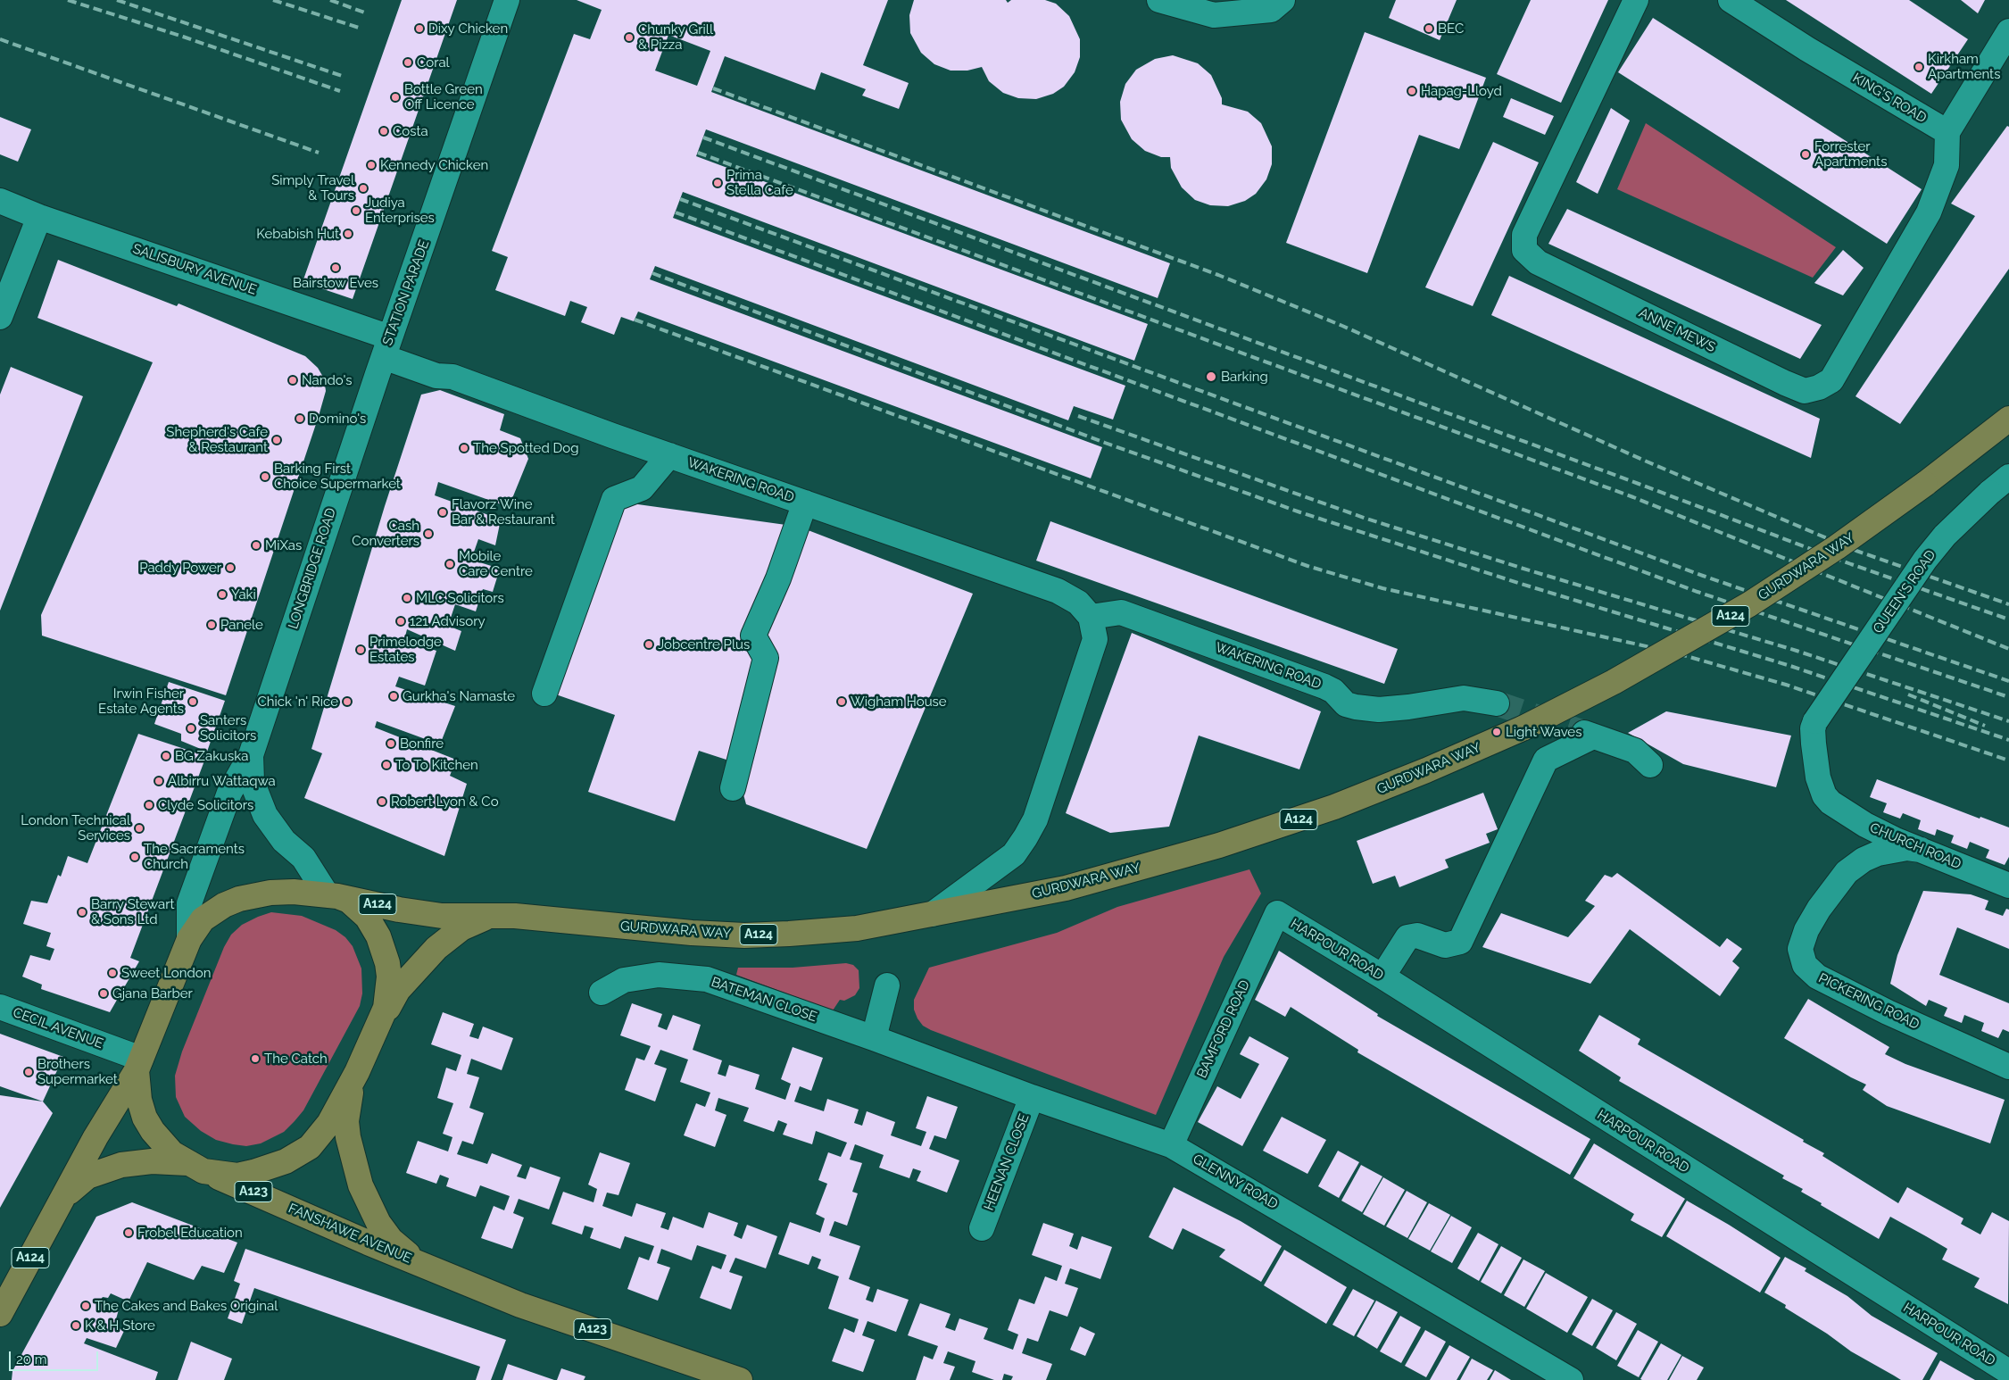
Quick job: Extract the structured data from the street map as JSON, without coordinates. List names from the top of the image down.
{
  "streets": {
    "main road": [
      "GURDWARA WAY",
      "A124",
      "A123",
      "FANSHAWE AVENUE"
    ],
    "street": [
      "KING'S ROAD",
      "SALISBURY AVENUE",
      "STATION PARADE",
      "ANNE MEWS",
      "WAKERING ROAD",
      "LONGBRIDGE ROAD",
      "QUEEN'S ROAD",
      "CHURCH ROAD",
      "HARPOUR ROAD",
      "BATEMAN CLOSE",
      "PICKERING ROAD",
      "CECIL AVENUE",
      "BAMFORD ROAD",
      "HEENAN CLOSE",
      "GLENNY ROAD"
    ]
  },
  "crossings": [
    ["KING'S ROAD", "ANNE MEWS"],
    ["SALISBURY AVENUE", "STATION PARADE"],
    ["SALISBURY AVENUE", "WAKERING ROAD"],
    ["SALISBURY AVENUE", "LONGBRIDGE ROAD"],
    ["STATION PARADE", "WAKERING ROAD"],
    ["STATION PARADE", "LONGBRIDGE ROAD"],
    ["WAKERING ROAD", "GURDWARA WAY"],
    ["WAKERING ROAD", "LONGBRIDGE ROAD"],
    ["GURDWARA WAY", "LONGBRIDGE ROAD"],
    ["GURDWARA WAY", "A124"],
    ["GURDWARA WAY", "CECIL AVENUE"],
    ["QUEEN'S ROAD", "CHURCH ROAD"],
    ["A124", "CECIL AVENUE"],
    ["A124", "FANSHAWE AVENUE"],
    ["CHURCH ROAD", "PICKERING ROAD"],
    ["HARPOUR ROAD", "BAMFORD ROAD"],
    ["BATEMAN CLOSE", "GLENNY ROAD"],
    ["BAMFORD ROAD", "GLENNY ROAD"],
    ["HEENAN CLOSE", "GLENNY ROAD"]
  ],
  "places": [
    "Dixy Chicken",
    "BEC",
    "Chunky Grill & Pizza",
    "Coral",
    "Kirkham Apartments",
    "Hapag-Lloyd",
    "Bottle Green Off Licence",
    "Costa",
    "Forrester Apartments",
    "Kennedy Chicken",
    "Prima Stella Cafe",
    "Simply Travel & Tours",
    "Judiya Enterprises",
    "Kebabish Hut",
    "Bairstow Eves",
    "Barking",
    "Nando's",
    "Domino's",
    "Shepherd's Cafe & Restaurant",
    "The Spotted Dog",
    "Barking First Choice Supermarket",
    "Flavorz Wine Bar & Restaurant",
    "Cash Converters",
    "MiXas",
    "Mobile Care Centre",
    "Paddy Power",
    "Yaki",
    "MLC Solicitors",
    "121 Advisory",
    "Panele",
    "Jobcentre Plus",
    "Primelodge Estates",
    "Gurkha's Namaste",
    "Irwin Fisher Estate Agents",
    "Chick 'n' Rice",
    "Wigham House",
    "Santers Solicitors",
    "Light Waves",
    "Bonfire",
    "BG Zakuska",
    "To To Kitchen",
    "Albirru Wattaqwa",
    "Robert Lyon & Co",
    "Clyde Solicitors",
    "London Technical Services",
    "The Sacraments Church",
    "Barry Stewart & Sons Ltd",
    "Sweet London",
    "Gjana Barber",
    "The Catch",
    "Brothers Supermarket",
    "Frobel Education",
    "The Cakes and Bakes Original",
    "K & H Store"
  ],
  "scale_bar": "20 m"
}
